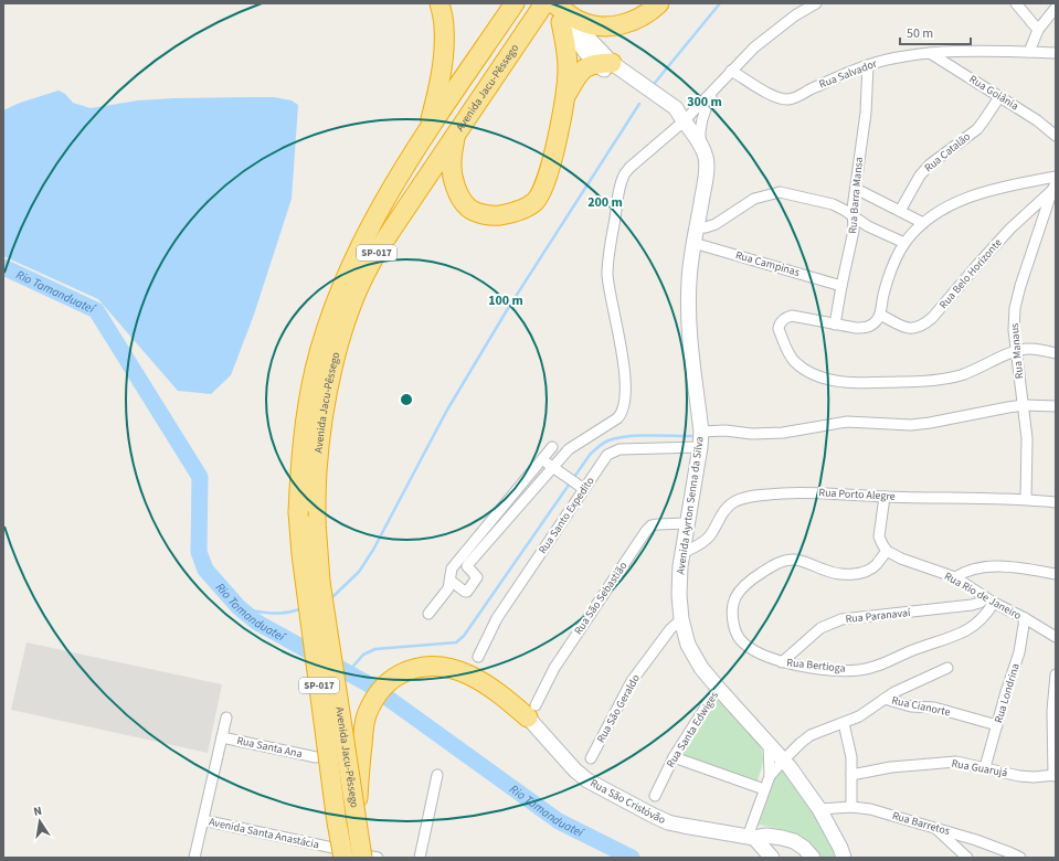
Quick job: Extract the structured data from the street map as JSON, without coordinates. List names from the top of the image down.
{
  "streets": {
    "highway": ["Avenida Jacu-Pêssego", "SP-017"],
    "main road": ["Avenida Ayrton Senna da Silva", "Rua São Cristóvão"],
    "street": [
      "Rua Salvador",
      "Rua Goiânia",
      "Rua Catalão",
      "Rua Barra Mansa",
      "Rua Campinas",
      "Rua Belo Horizonte",
      "Rua Manaus",
      "Rua Porto Alegre",
      "Rua Santo Expedito",
      "Rua Rio de Janeiro",
      "Rua São Sebastião",
      "Rua Paranavaí",
      "Rua Bertioga",
      "Rua Londrina",
      "Rua Cianorte",
      "Rua São Geraldo",
      "Rua Santa Edwiges",
      "Rua Santa Ana",
      "Rua Guarujá",
      "Rua Barretos",
      "Avenida Santa Anastácia"
    ]
  },
  "crossings": [
    ["Rua Salvador", "Rua Goiânia"],
    ["Rua Salvador", "Rua Barra Mansa"],
    ["Avenida Jacu-Pêssego", "Avenida Ayrton Senna da Silva"],
    ["Rua Goiânia", "Rua Catalão"],
    ["Rua Barra Mansa", "Rua Campinas"],
    ["Rua Campinas", "Avenida Ayrton Senna da Silva"],
    ["Rua Belo Horizonte", "Rua Manaus"],
    ["Rua Manaus", "Rua Porto Alegre"],
    ["Rua Porto Alegre", "Avenida Ayrton Senna da Silva"],
    ["Avenida Ayrton Senna da Silva", "Rua Santo Expedito"],
    ["Avenida Ayrton Senna da Silva", "Rua São Sebastião"],
    ["Avenida Ayrton Senna da Silva", "Rua Cianorte"],
    ["Avenida Ayrton Senna da Silva", "Rua São Geraldo"],
    ["Avenida Ayrton Senna da Silva", "Rua Santa Edwiges"],
    ["Avenida Ayrton Senna da Silva", "Rua Barretos"],
    ["Rua Rio de Janeiro", "Rua Paranavaí"],
    ["Rua Rio de Janeiro", "Rua Bertioga"],
    ["Rua Rio de Janeiro", "Rua Londrina"],
    ["Rua São Sebastião", "Rua São Cristóvão"],
    ["Rua Paranavaí", "Rua Bertioga"],
    ["Rua Londrina", "Rua Cianorte"],
    ["Rua Londrina", "Rua Guarujá"]
  ],
  "water": ["Rio Tamanduateí"],
  "scale_bar": "50 m",
  "north": "top",
  "rings": ["300 m", "200 m", "100 m"]
}
